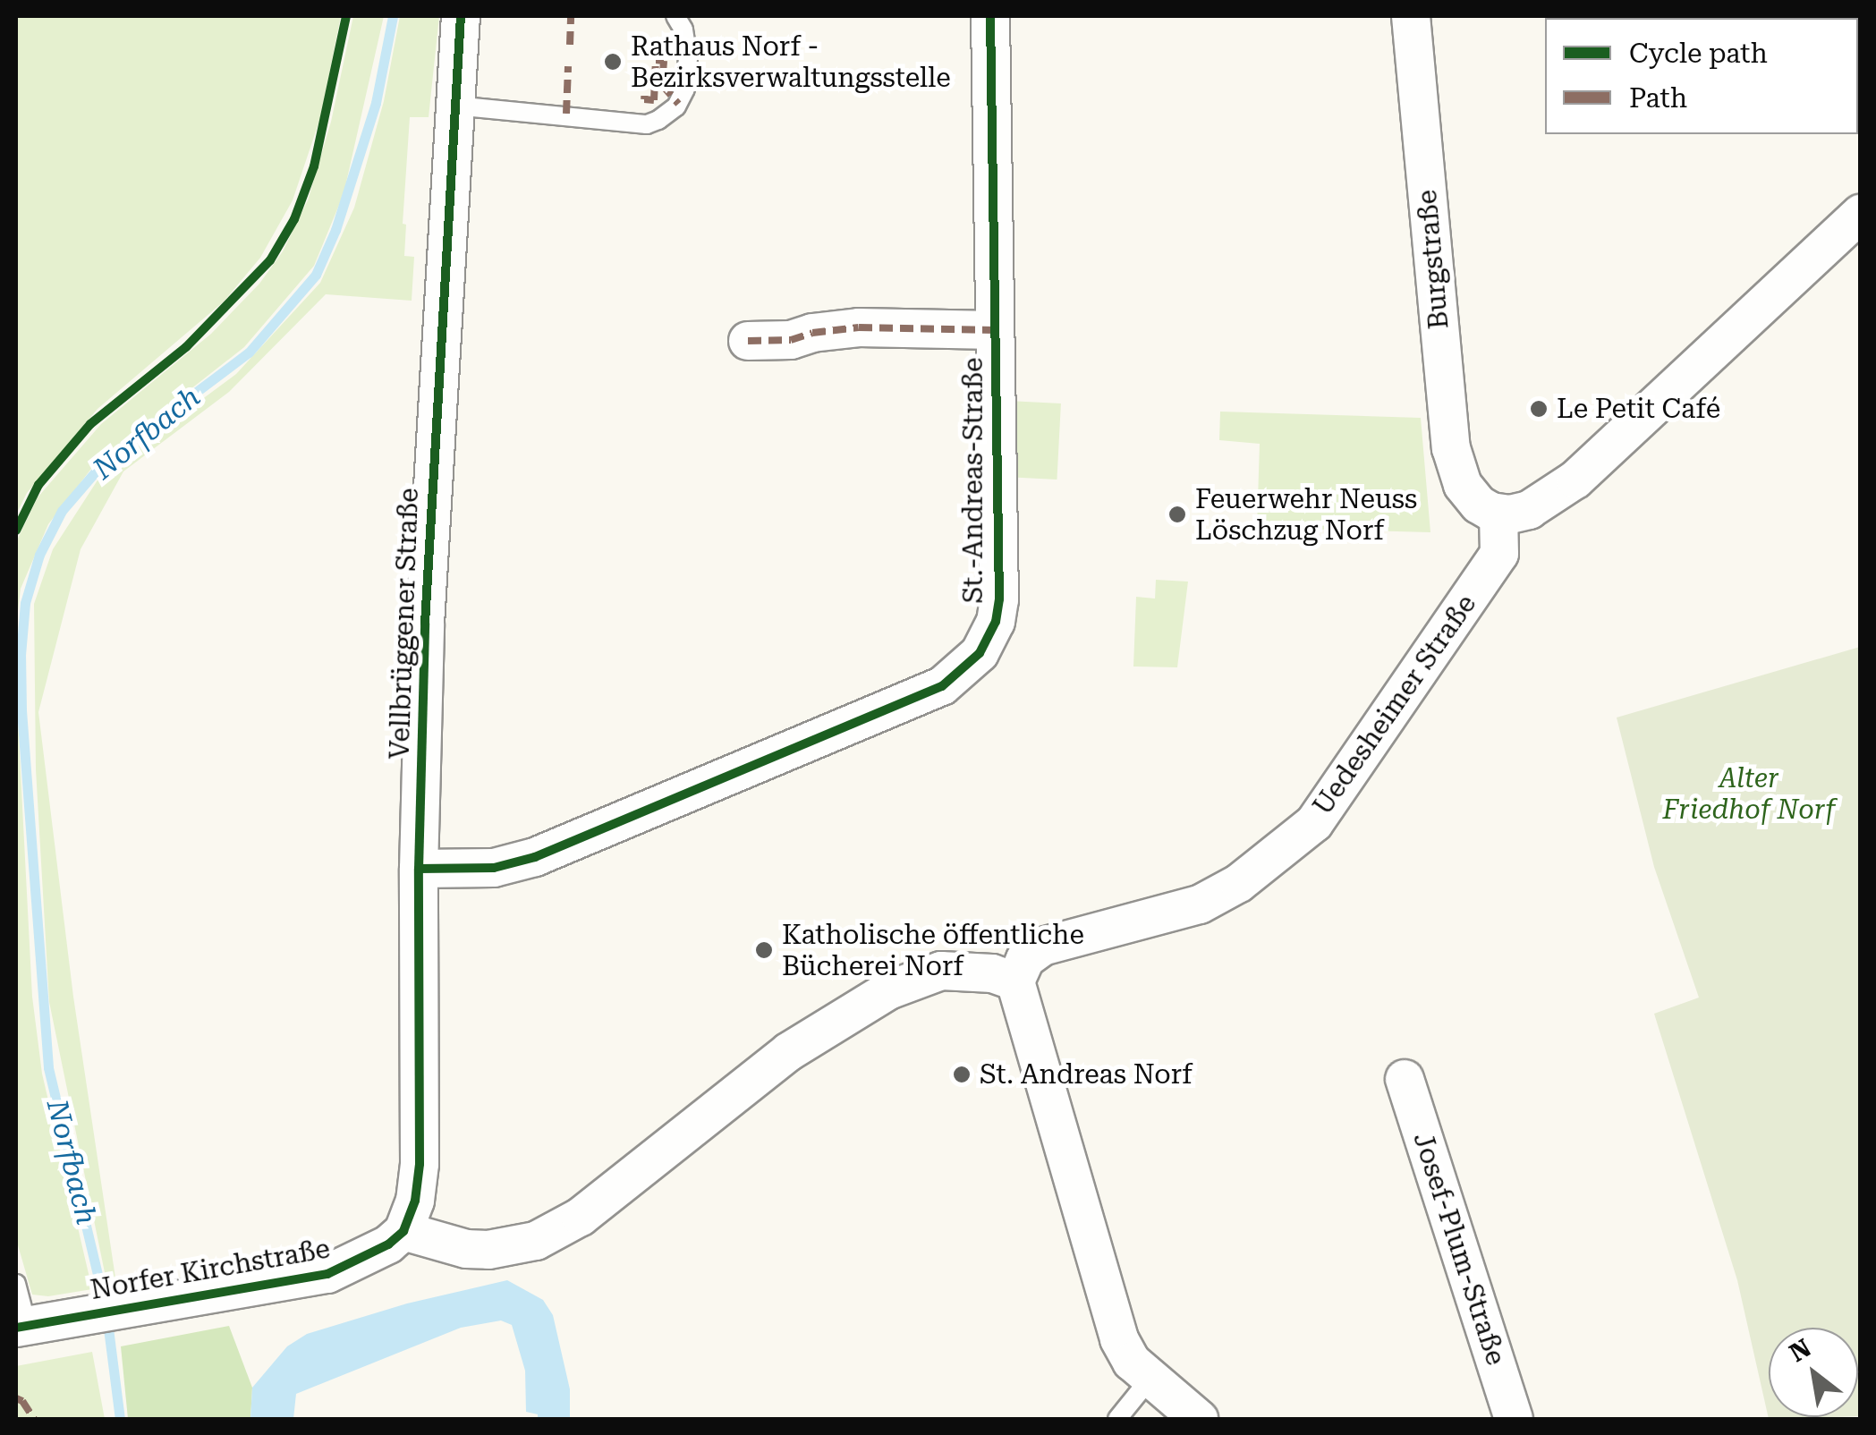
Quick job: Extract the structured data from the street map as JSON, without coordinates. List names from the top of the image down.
{
  "streets": {
    "street": [
      "Burgstraße",
      "St.-Andreas-Straße",
      "Vellbrüggener Straße",
      "Uedesheimer Straße",
      "Josef-Plum-Straße",
      "Norfer Kirchstraße"
    ]
  },
  "crossings": [
    ["Burgstraße", "Uedesheimer Straße"],
    ["St.-Andreas-Straße", "Vellbrüggener Straße"],
    ["Vellbrüggener Straße", "Norfer Kirchstraße"]
  ],
  "water": ["Norfbach"],
  "parks": ["Alter Friedhof Norf"],
  "places": [
    "Rathaus Norf - Bezirksverwaltungsstelle",
    "Le Petit Café",
    "Feuerwehr Neuss Löschzug Norf",
    "Katholische öffentliche Bücherei Norf",
    "St. Andreas Norf"
  ],
  "legend": ["Cycle path", "Path"],
  "north": "top left"
}
